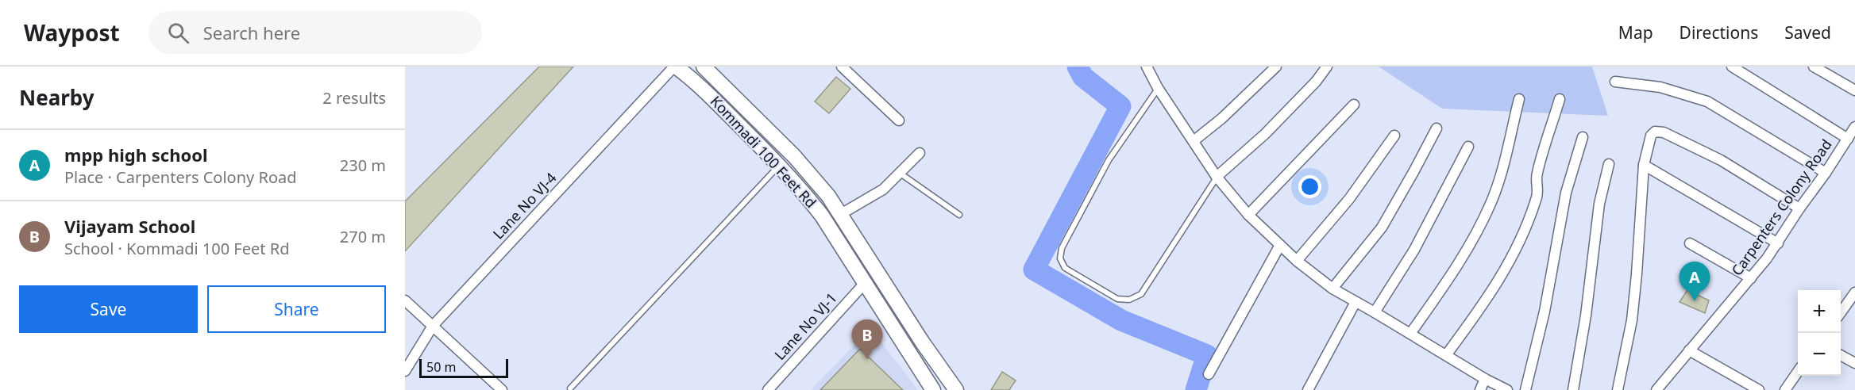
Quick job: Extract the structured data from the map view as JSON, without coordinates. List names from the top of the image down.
{
  "streets": {
    "main road": ["Kommadi 100 Feet Rd"],
    "street": ["Lane No VJ-4", "Carpenters Colony Road", "Lane No VJ-1"]
  },
  "crossings": [
    ["Kommadi 100 Feet Rd", "Lane No VJ-4"],
    ["Kommadi 100 Feet Rd", "Lane No VJ-1"]
  ],
  "scale_bar": "50 m",
  "page": {
    "header": "Waypost",
    "search": "Search here",
    "nav": ["Map", "Directions", "Saved"],
    "heading": ["Nearby", "2 results"],
    "list": [
      {
        "mark": "A",
        "name": "mpp high school",
        "note": "Place · Carpenters Colony Road",
        "value": "230 m"
      },
      {
        "mark": "B",
        "name": "Vijayam School",
        "note": "School · Kommadi 100 Feet Rd",
        "value": "270 m"
      }
    ],
    "pins": ["A", "B"],
    "buttons": ["Save", "Share"],
    "map_buttons": ["+", "−"],
    "scale": "50 m"
  }
}
